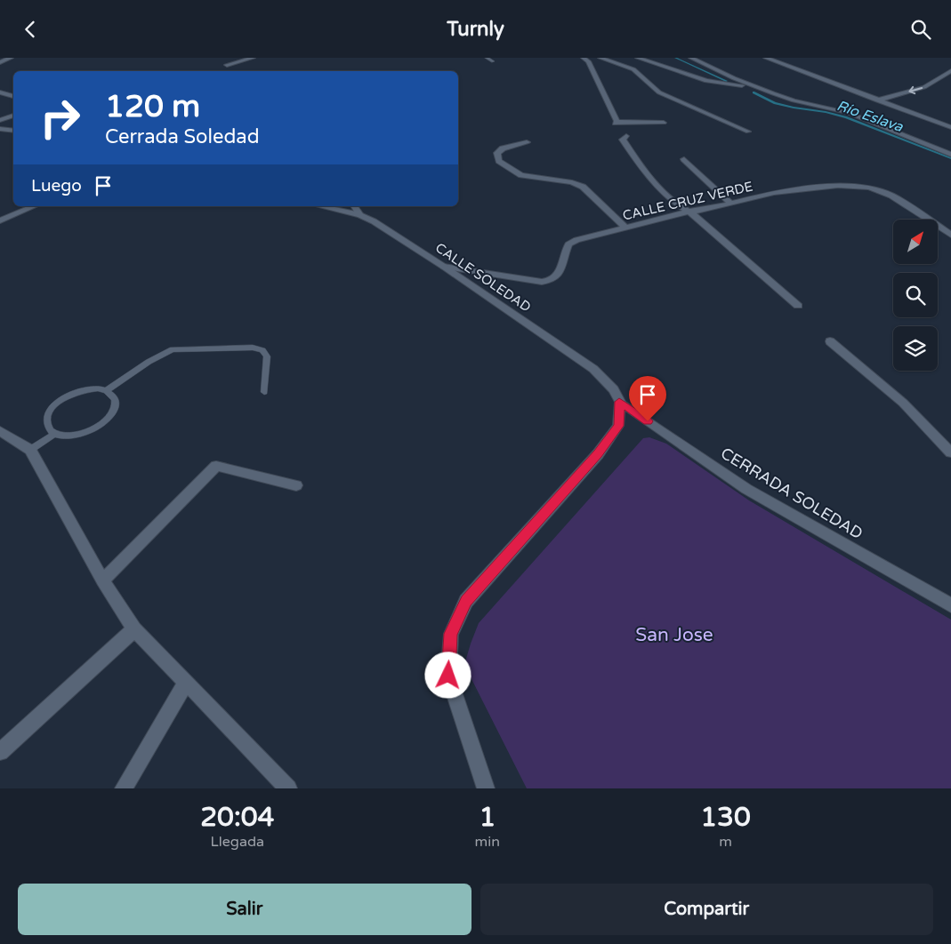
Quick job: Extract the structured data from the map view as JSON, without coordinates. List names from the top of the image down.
{
  "streets": {
    "street": ["CALLE CRUZ VERDE", "CALLE SOLEDAD", "CERRADA SOLEDAD"]
  },
  "crossings": [
    ["CALLE CRUZ VERDE", "CALLE SOLEDAD"],
    ["CALLE SOLEDAD", "CERRADA SOLEDAD"]
  ],
  "water": ["Río Eslava"],
  "parks": ["San Jose"],
  "north": "top right",
  "page": {
    "header": "Turnly",
    "turn": ["120 m", "Cerrada Soledad"],
    "then": "Luego",
    "eta": [
      "20:04",
      "Llegada",
      "1",
      "min",
      "130",
      "m"
    ],
    "buttons": ["Salir", "Compartir"]
  }
}
